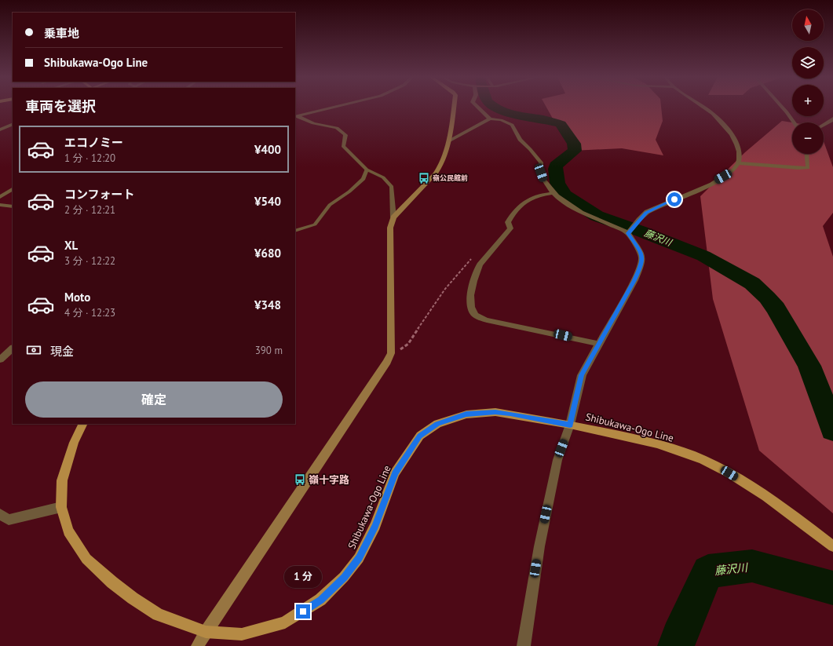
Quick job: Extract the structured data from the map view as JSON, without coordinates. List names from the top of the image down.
{
  "streets": {
    "main road": ["Shibukawa-Ogo Line"]
  },
  "water": ["藤沢川"],
  "places": {
    "bus stop": ["嶺公民館前", "嶺十字路"]
  },
  "north": "top",
  "page": {
    "map_buttons": ["+", "−"],
    "banner": ["乗車地", "Shibukawa-Ogo Line"],
    "heading": "車両を選択",
    "list": [
      {
        "name": "エコノミー",
        "note": "1 分 · 12:20",
        "value": "¥400"
      },
      {
        "name": "コンフォート",
        "note": "2 分 · 12:21",
        "value": "¥540"
      },
      {
        "name": "XL",
        "note": "3 分 · 12:22",
        "value": "¥680"
      },
      {
        "name": "Moto",
        "note": "4 分 · 12:23",
        "value": "¥348"
      }
    ],
    "pay": ["現金", "390 m"],
    "buttons": "確定",
    "bubble": "1 分"
  }
}
